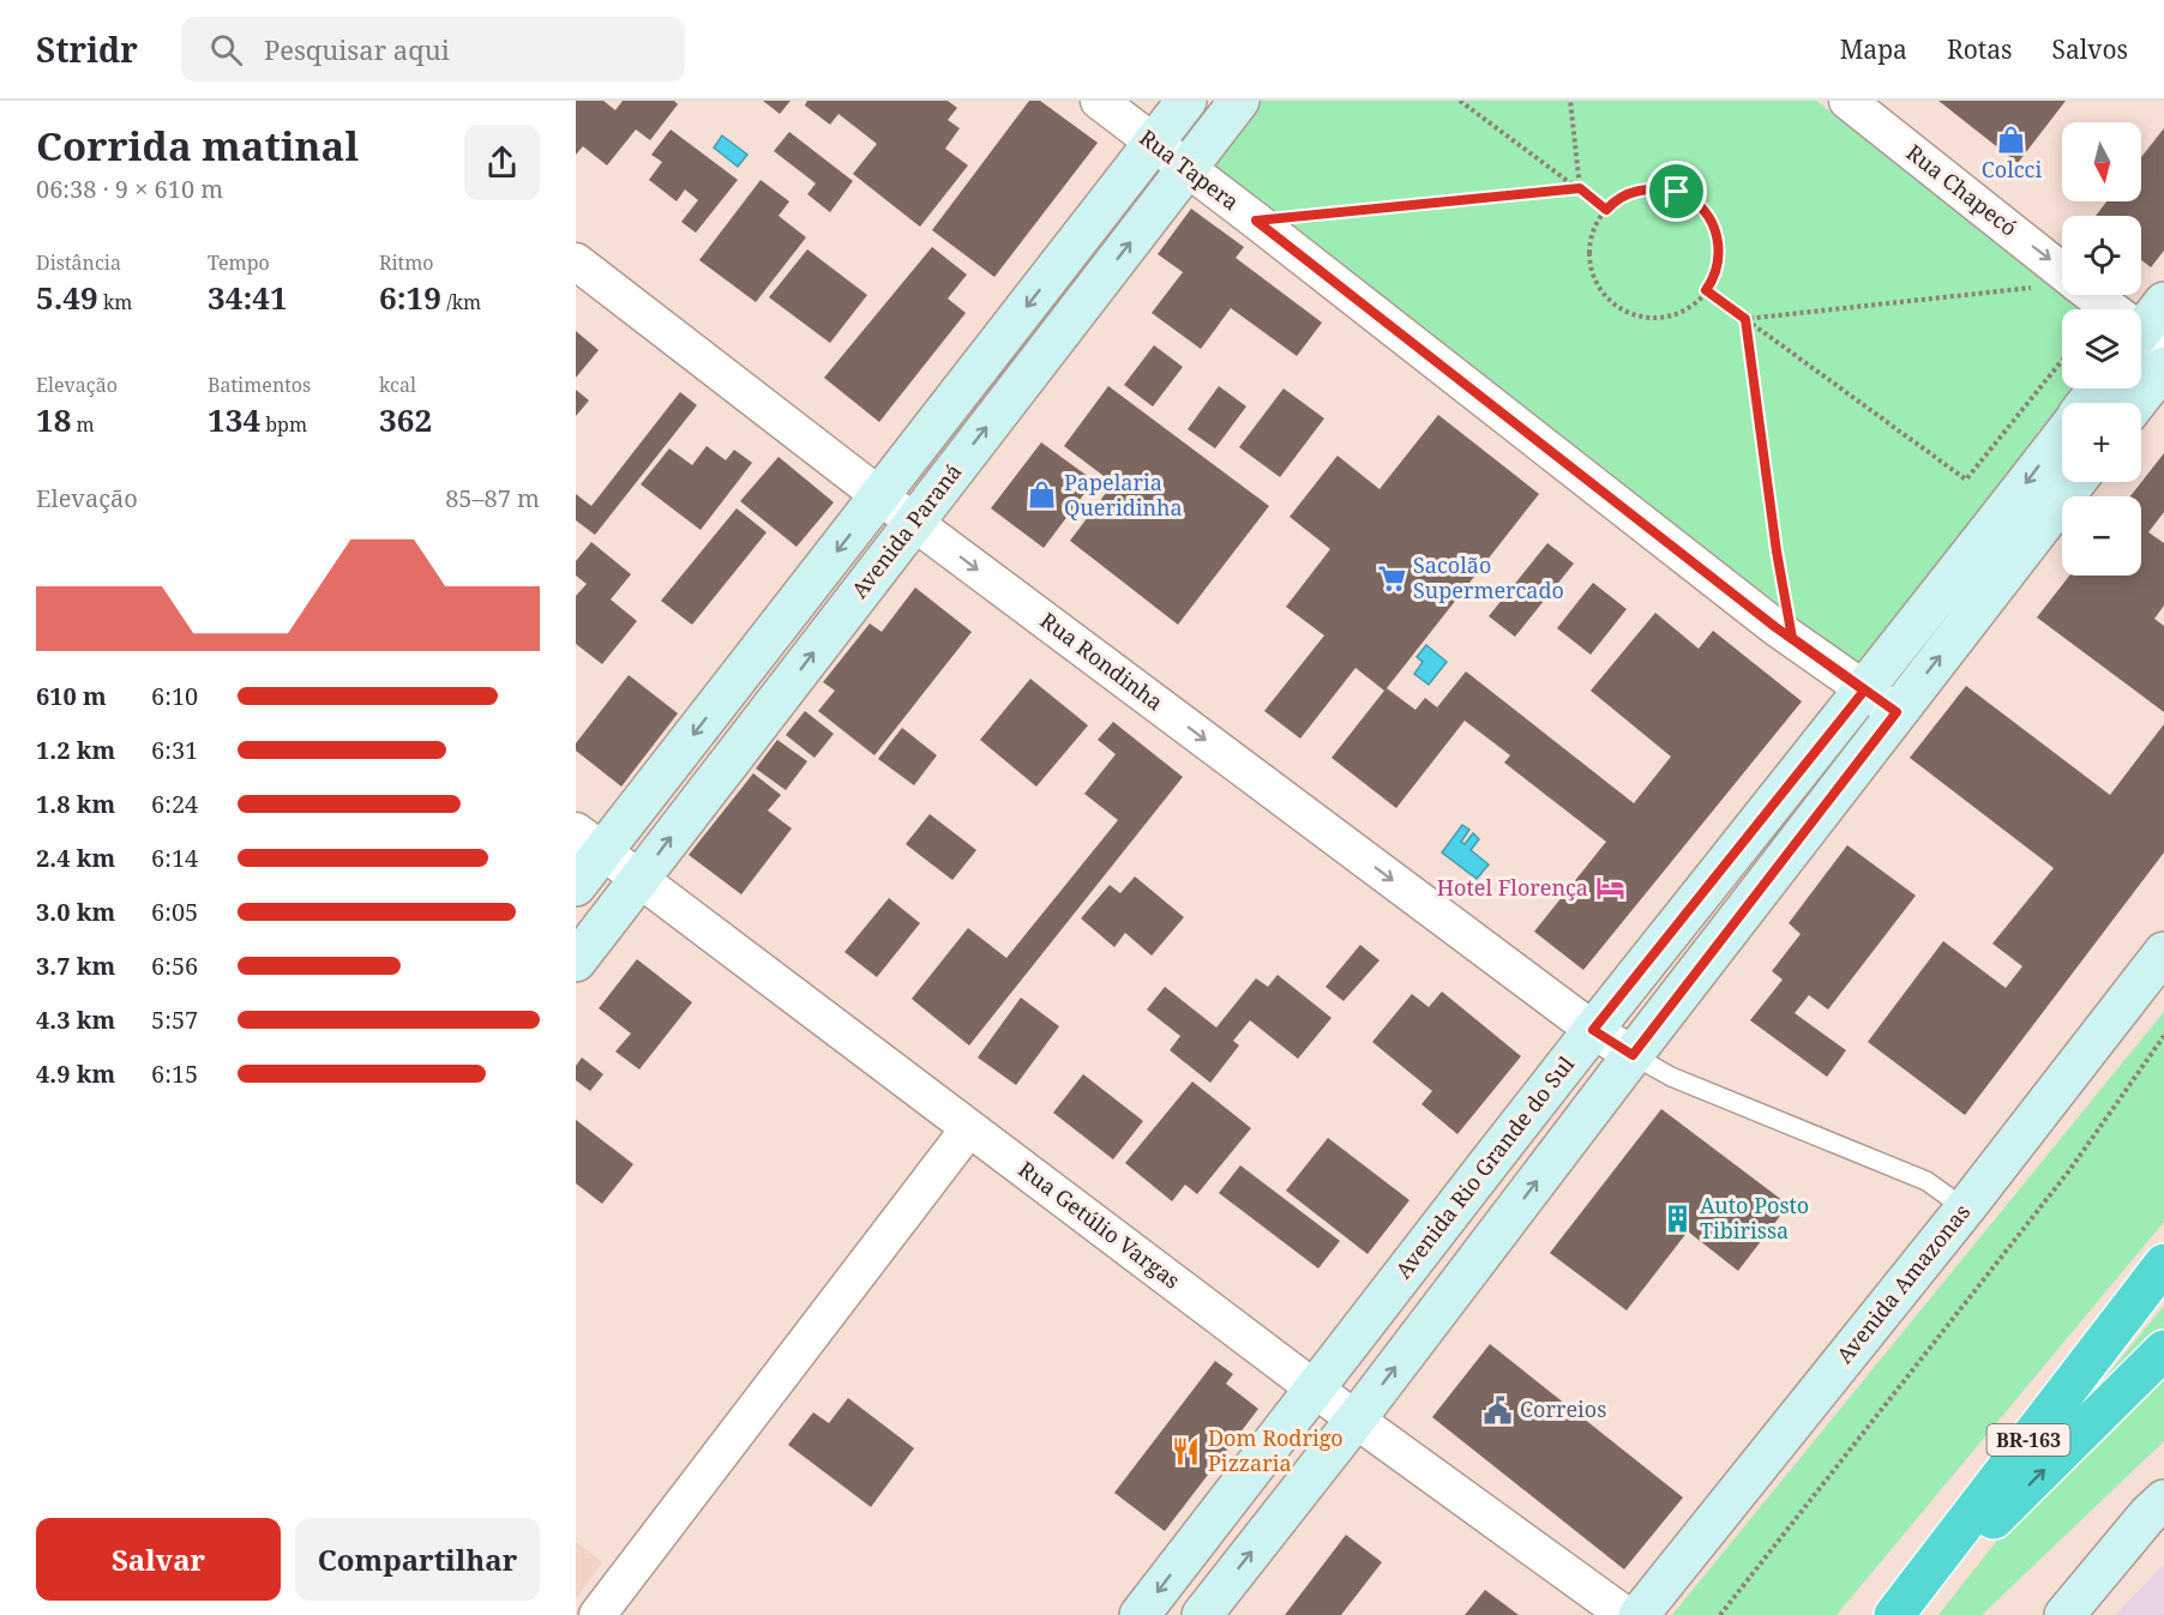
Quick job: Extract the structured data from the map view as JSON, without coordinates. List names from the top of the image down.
{
  "streets": {
    "highway": ["BR-163"],
    "street": [
      "Rua Tapera",
      "Rua Chapecó",
      "Avenida Paraná",
      "Rua Rondinha",
      "Avenida Rio Grande do Sul",
      "Rua Getúlio Vargas",
      "Avenida Amazonas"
    ]
  },
  "crossings": [
    ["Rua Tapera", "Avenida Paraná"],
    ["Rua Tapera", "Avenida Rio Grande do Sul"],
    ["Avenida Paraná", "Rua Rondinha"],
    ["Avenida Paraná", "Rua Getúlio Vargas"],
    ["Rua Rondinha", "Avenida Rio Grande do Sul"],
    ["Avenida Rio Grande do Sul", "Rua Getúlio Vargas"]
  ],
  "one_way": ["Rua Chapecó", "Rua Rondinha"],
  "places": {
    "shop": ["Colcci", "Papelaria Queridinha"],
    "supermarket": ["Sacolão Supermercado"],
    "hotel": ["Hotel Florença"],
    "building": ["Auto Posto Tibirissa"],
    "public building": ["Correios"],
    "restaurant": ["Dom Rodrigo Pizzaria"]
  },
  "north": "bottom",
  "page": {
    "header": "Stridr",
    "search": "Pesquisar aqui",
    "nav": ["Mapa", "Rotas", "Salvos"],
    "heading": ["Corrida matinal", "06:38 · 9 × 610 m"],
    "map_buttons": ["+", "−"],
    "stats": [
      ["Distância", "5.49 km"],
      ["Tempo", "34:41"],
      ["Ritmo", "6:19 /km"],
      ["Elevação", "18 m"],
      ["Batimentos", "134 bpm"],
      ["kcal", "362"]
    ],
    "chart": ["Elevação", "85–87 m"],
    "list": [
      {
        "name": "610 m",
        "note": "6:10"
      },
      {
        "name": "1.2 km",
        "note": "6:31"
      },
      {
        "name": "1.8 km",
        "note": "6:24"
      },
      {
        "name": "2.4 km",
        "note": "6:14"
      },
      {
        "name": "3.0 km",
        "note": "6:05"
      },
      {
        "name": "3.7 km",
        "note": "6:56"
      },
      {
        "name": "4.3 km",
        "note": "5:57"
      },
      {
        "name": "4.9 km",
        "note": "6:15"
      }
    ],
    "buttons": ["Salvar", "Compartilhar"]
  }
}
